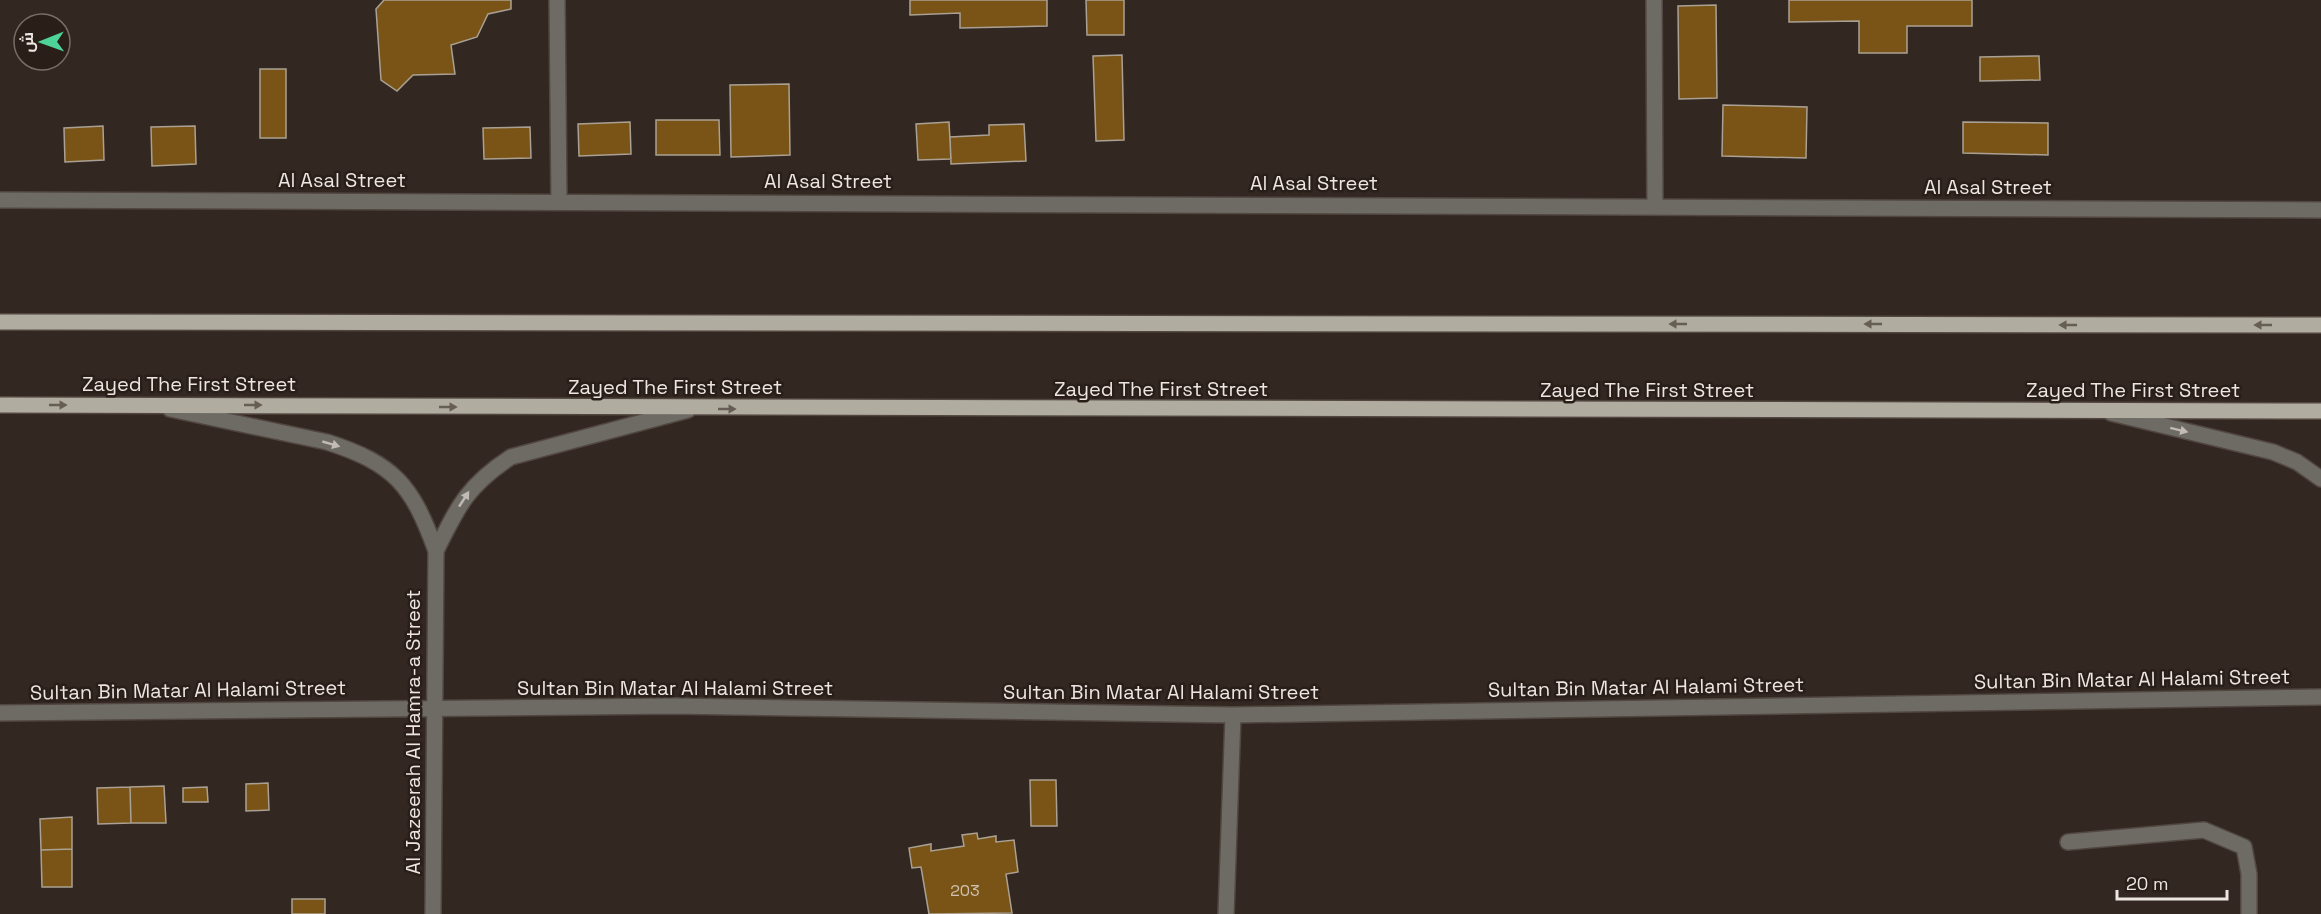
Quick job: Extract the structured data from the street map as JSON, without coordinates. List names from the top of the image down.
{
  "streets": {
    "main road": ["Zayed The First Street"],
    "street": ["Al Asal Street", "Sultan Bin Matar Al Halami Street", "Al Jazeerah Al Hamra-a Street"]
  },
  "crossings": [
    ["Zayed The First Street", "Al Jazeerah Al Hamra-a Street"],
    ["Sultan Bin Matar Al Halami Street", "Al Jazeerah Al Hamra-a Street"]
  ],
  "one_way": ["Al Jazeerah Al Hamra-a Street"],
  "house_numbers": ["203"],
  "scale_bar": "20 m",
  "north": "left"
}
